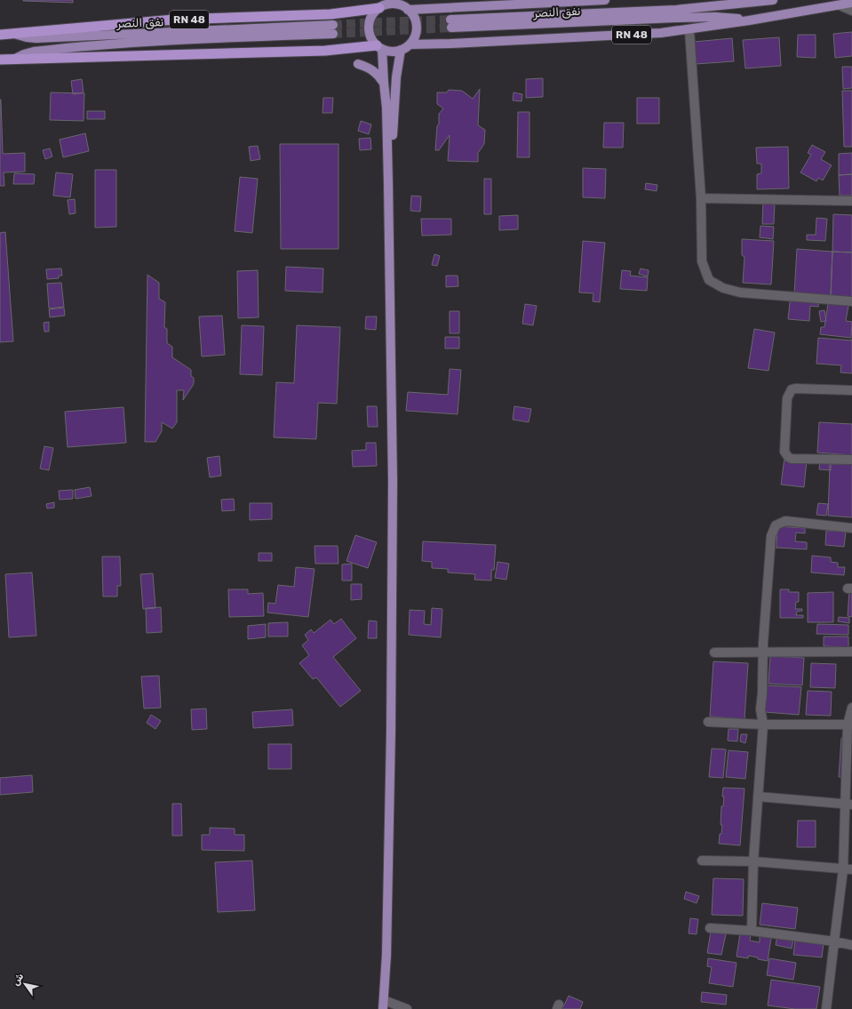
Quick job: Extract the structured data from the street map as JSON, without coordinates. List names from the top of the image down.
{
  "streets": {
    "highway": ["RN 48"],
    "main road": ["نفق النصر"]
  },
  "crossings": [
    ["نفق النصر", "RN 48"]
  ],
  "north": "top left"
}
